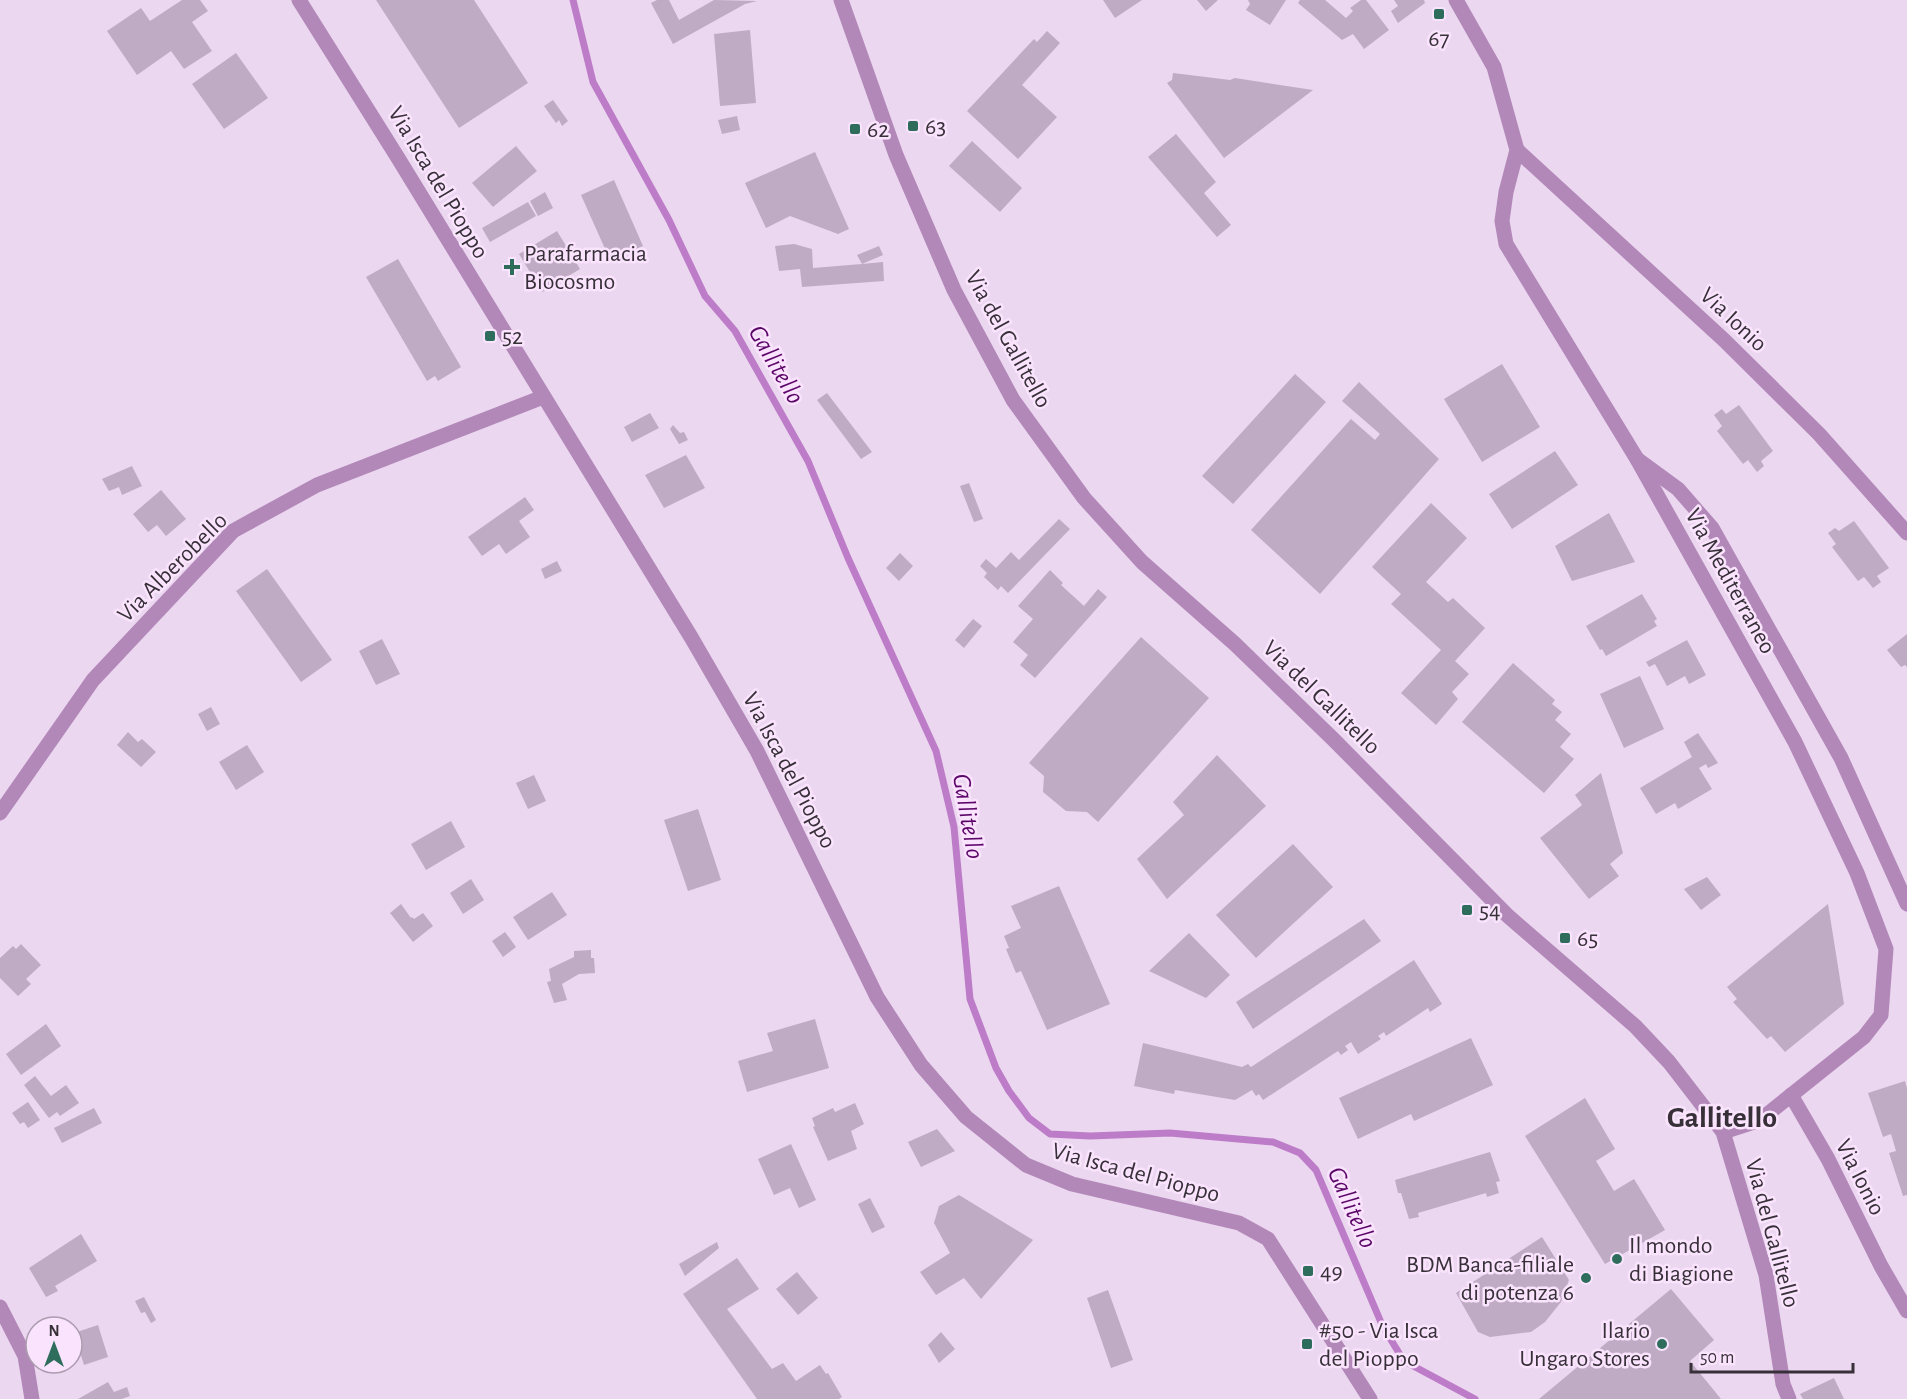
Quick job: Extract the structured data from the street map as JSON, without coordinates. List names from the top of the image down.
{
  "streets": {
    "street": [
      "Via Isca del Pioppo",
      "Via Ionio",
      "Via del Gallitello",
      "Via Alberobello",
      "Via Mediterraneo"
    ]
  },
  "crossings": [
    ["Via Isca del Pioppo", "Via Alberobello"],
    ["Via Ionio", "Via Mediterraneo"],
    ["Via del Gallitello", "Via Mediterraneo"]
  ],
  "districts": ["Gallitello"],
  "water": ["Gallitello"],
  "places": {
    "transit": [
      "67",
      "63",
      "62",
      "52",
      "54",
      "65",
      "49",
      "#50 - Via Isca del Pioppo"
    ],
    "health": ["Parafarmacia Biocosmo"],
    "other": ["Il mondo di Biagione", "BDM Banca-filiale di potenza 6", "Ilario Ungaro Stores"]
  },
  "scale_bar": "50 m",
  "north": "top"
}
